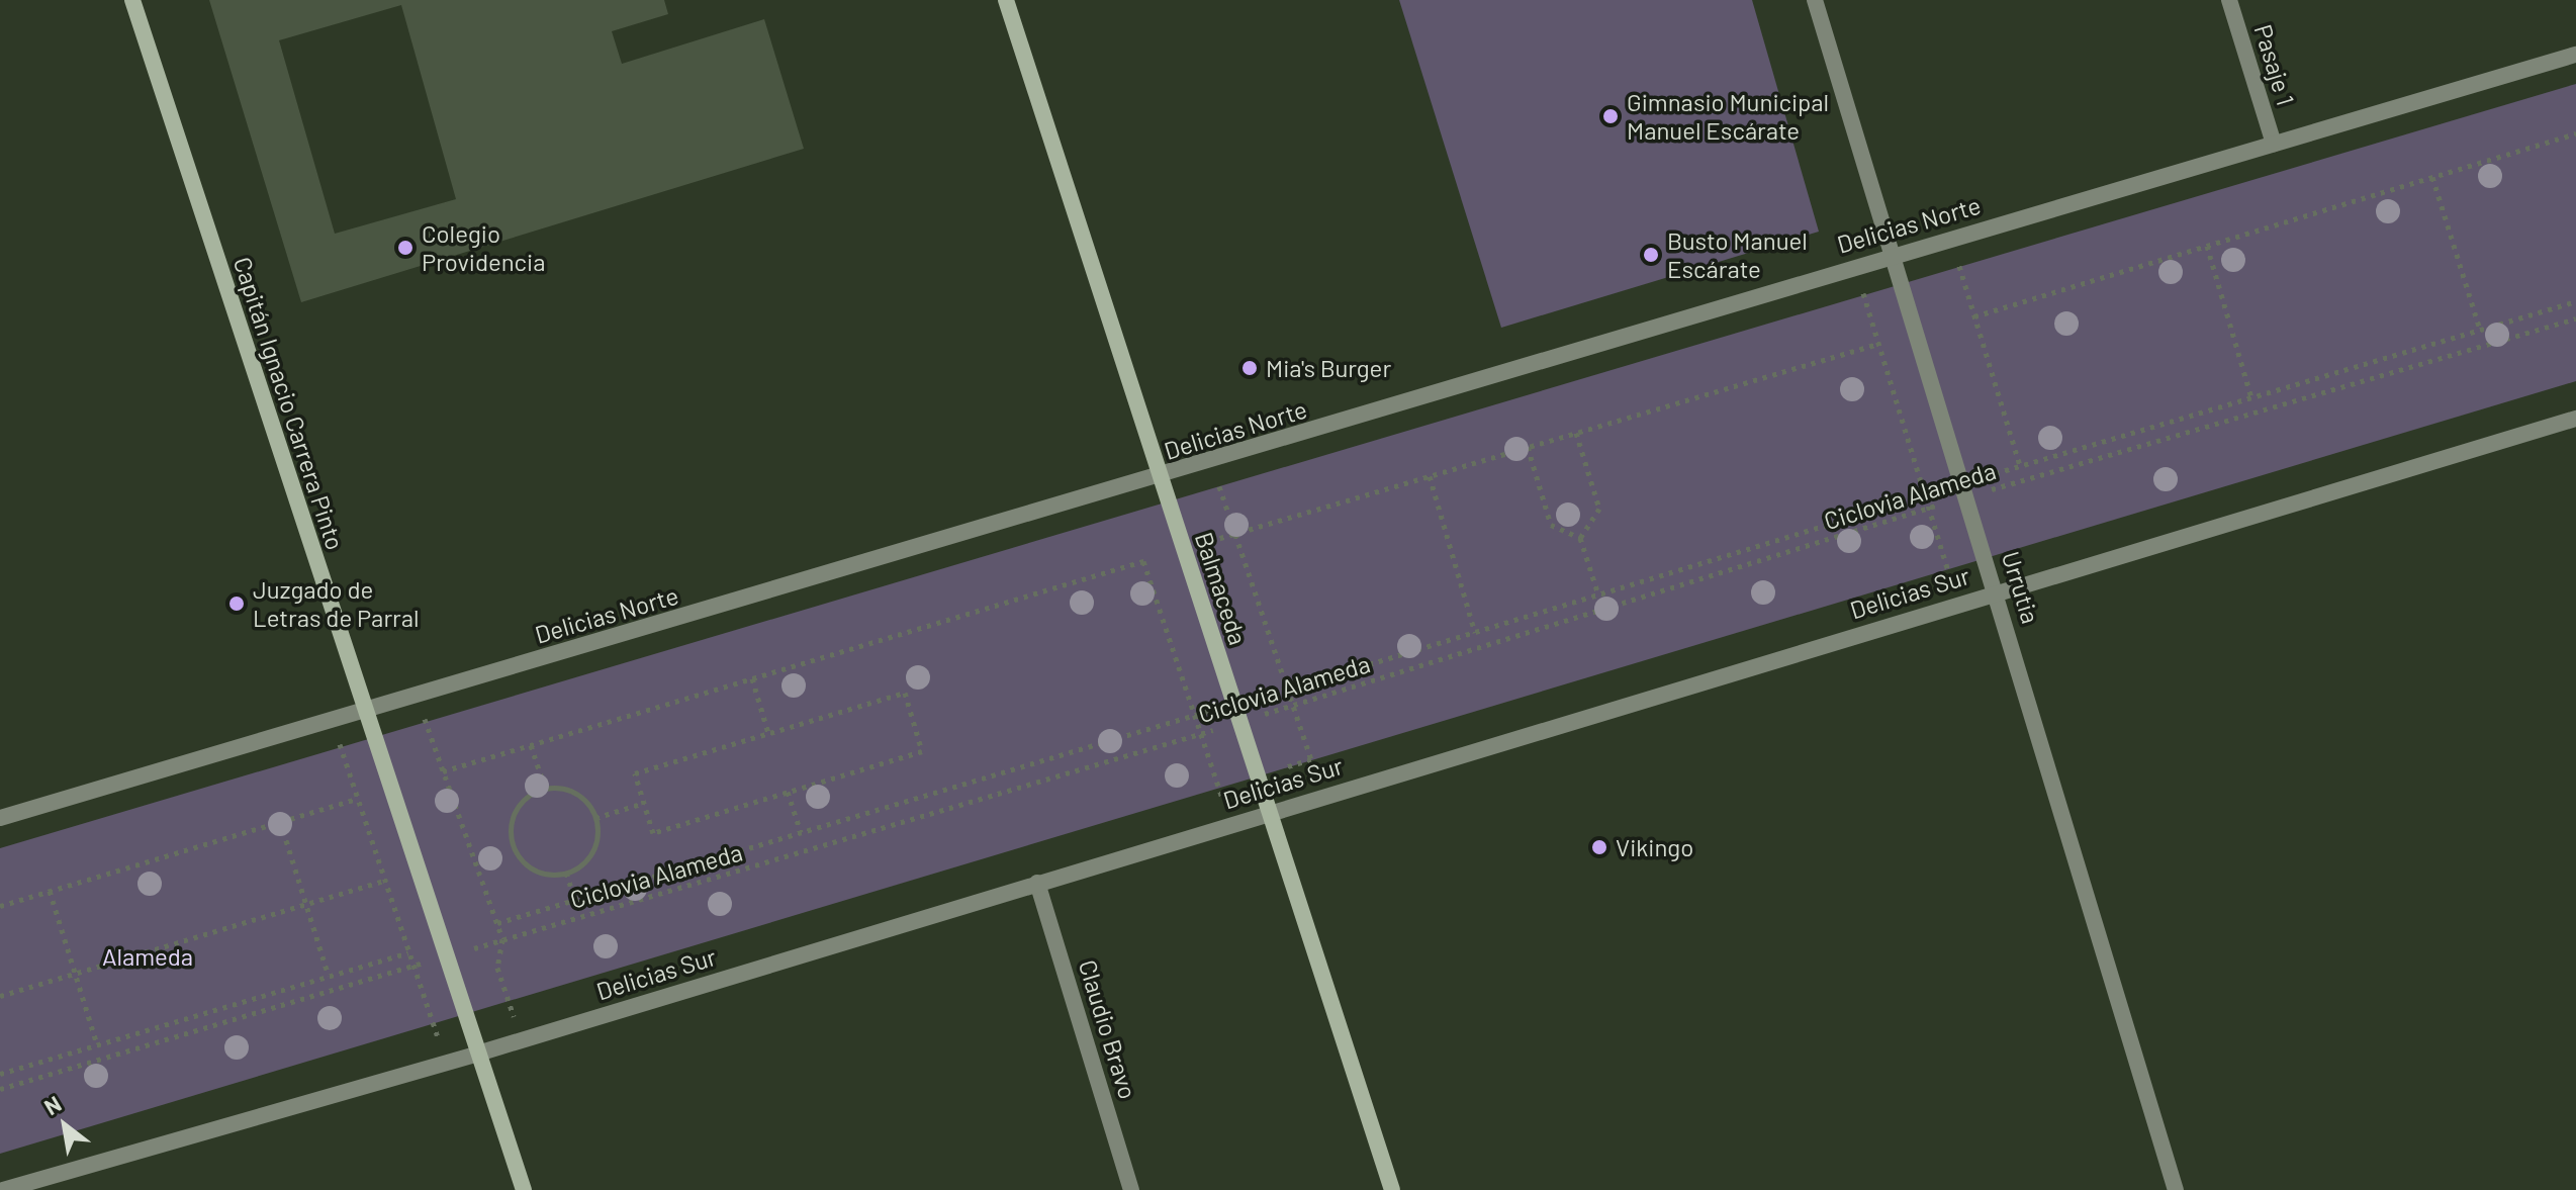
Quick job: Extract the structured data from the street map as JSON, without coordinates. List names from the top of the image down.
{
  "streets": {
    "main road": ["Capitán Ignacio Carrera Pinto", "Balmaceda"],
    "street": [
      "Pasaje 1",
      "Delicias Norte",
      "Urrutia",
      "Delicias Sur",
      "Claudio Bravo"
    ],
    "path": ["Ciclovia Alameda"]
  },
  "crossings": [
    ["Pasaje 1", "Delicias Norte"],
    ["Delicias Norte", "Capitán Ignacio Carrera Pinto"],
    ["Delicias Norte", "Urrutia"],
    ["Delicias Norte", "Balmaceda"],
    ["Capitán Ignacio Carrera Pinto", "Ciclovia Alameda"],
    ["Capitán Ignacio Carrera Pinto", "Delicias Sur"],
    ["Ciclovia Alameda", "Urrutia"],
    ["Ciclovia Alameda", "Balmaceda"],
    ["Urrutia", "Delicias Sur"],
    ["Balmaceda", "Delicias Sur"],
    ["Delicias Sur", "Claudio Bravo"]
  ],
  "parks": ["Alameda"],
  "places": [
    "Gimnasio Municipal Manuel Escárate",
    "Colegio Providencia",
    "Busto Manuel Escárate",
    "Mia's Burger",
    "Juzgado de Letras de Parral",
    "Vikingo"
  ],
  "north": "top left"
}
